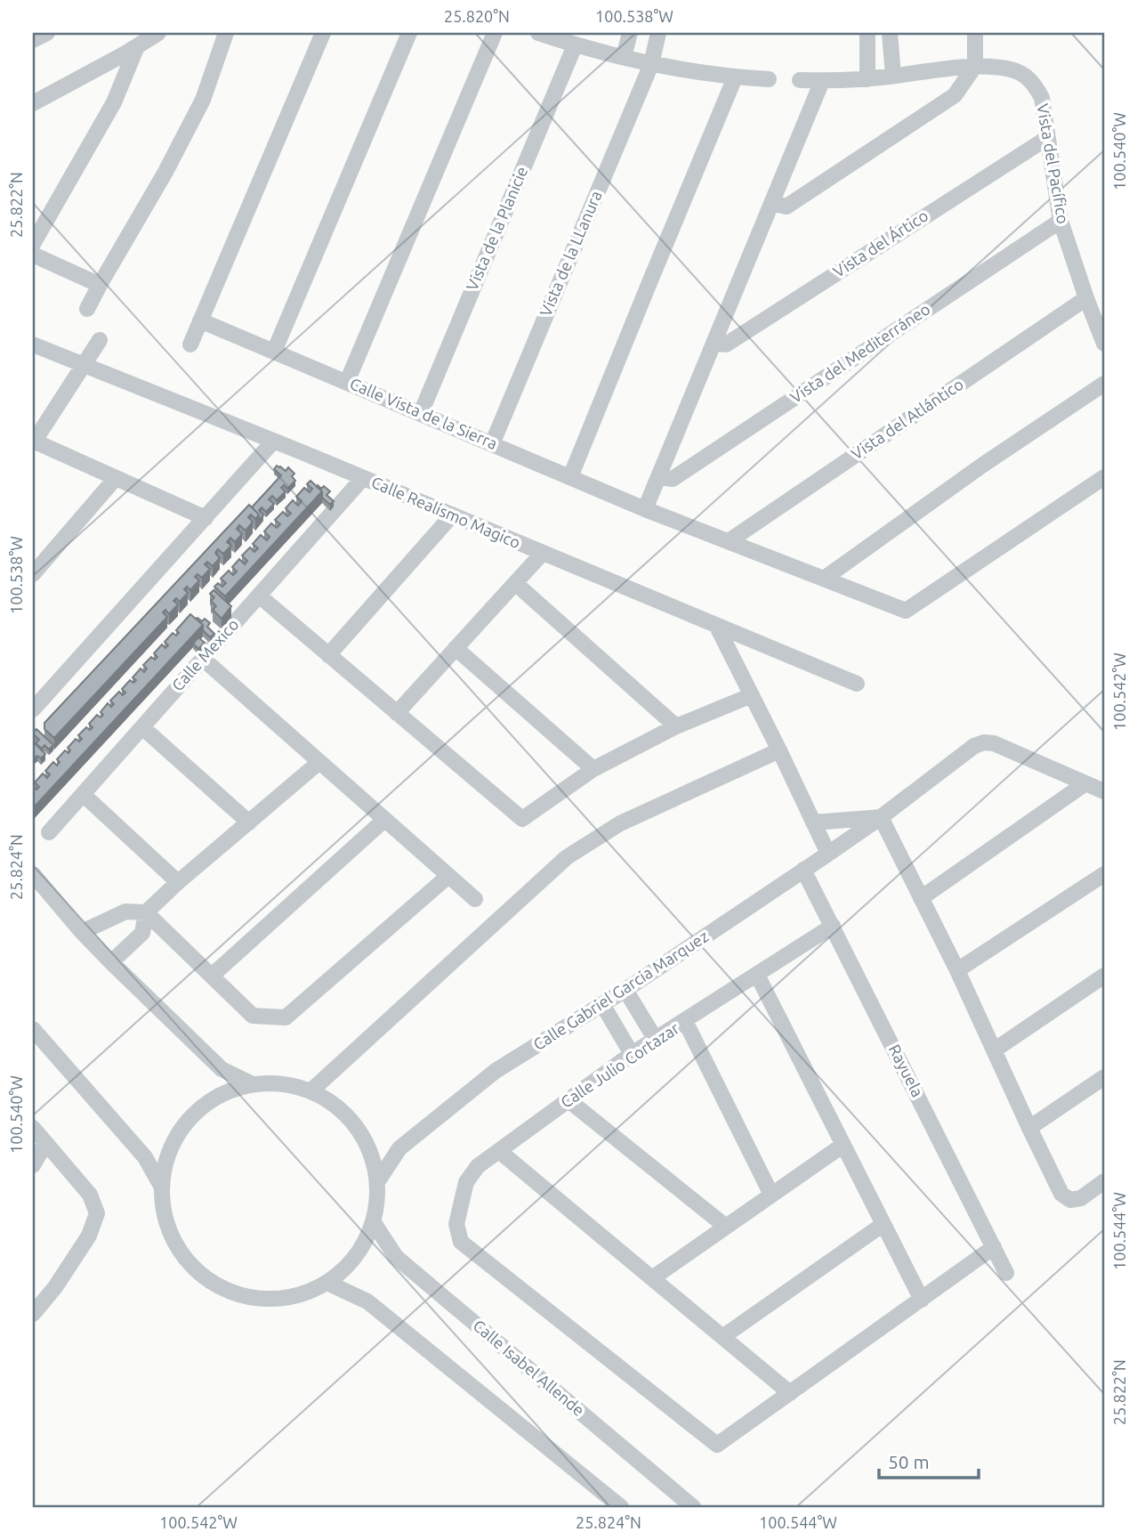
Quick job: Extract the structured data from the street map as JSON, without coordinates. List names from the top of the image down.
{
  "streets": {
    "street": [
      "Vista del Pacífico",
      "Vista de la Planicie",
      "Vista del Ártico",
      "Vista de la LLanura",
      "Vista del Mediterráneo",
      "Calle Vista de la Sierra",
      "Vista del Atlántico",
      "Calle Realismo Magico",
      "Calle Mexico",
      "Calle Gabriel Garcia Marquez",
      "Calle Julio Cortazar",
      "Rayuela",
      "Calle Isabel Allende"
    ]
  },
  "crossings": [
    ["Vista del Pacífico", "Vista del Ártico"],
    ["Vista del Pacífico", "Vista del Mediterráneo"],
    ["Vista del Pacífico", "Vista del Atlántico"],
    ["Vista de la Planicie", "Calle Vista de la Sierra"],
    ["Vista de la LLanura", "Calle Vista de la Sierra"],
    ["Calle Vista de la Sierra", "Vista del Atlántico"],
    ["Calle Realismo Magico", "Calle Mexico"],
    ["Calle Gabriel Garcia Marquez", "Rayuela"],
    ["Calle Gabriel Garcia Marquez", "Calle Isabel Allende"],
    ["Calle Julio Cortazar", "Rayuela"]
  ],
  "scale_bar": "50 m",
  "coordinates": [
    "25.820°N",
    "100.538°W",
    "100.540°W",
    "25.822°N",
    "100.542°W",
    "25.824°N",
    "100.544°W"
  ]
}
